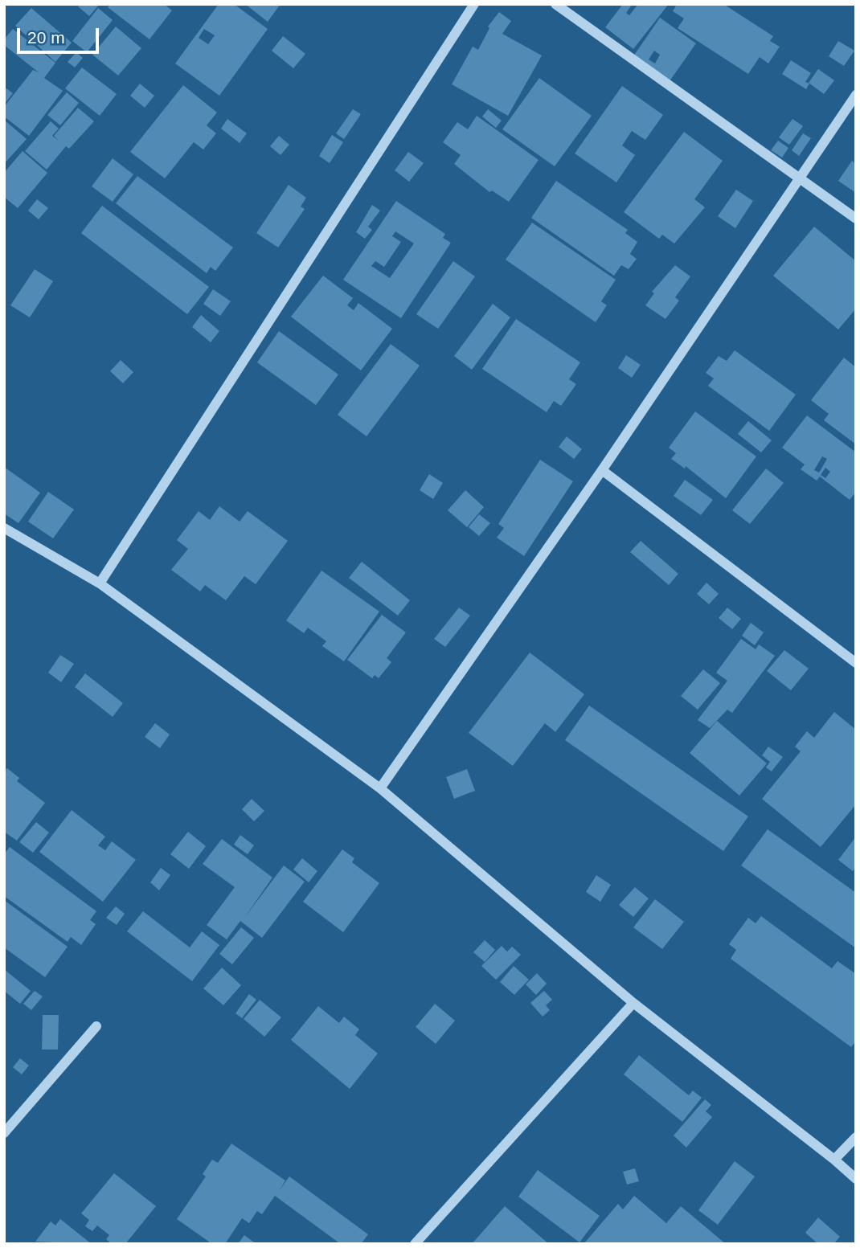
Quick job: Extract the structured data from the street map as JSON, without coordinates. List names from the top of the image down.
{
  "scale_bar": "20 m"
}
